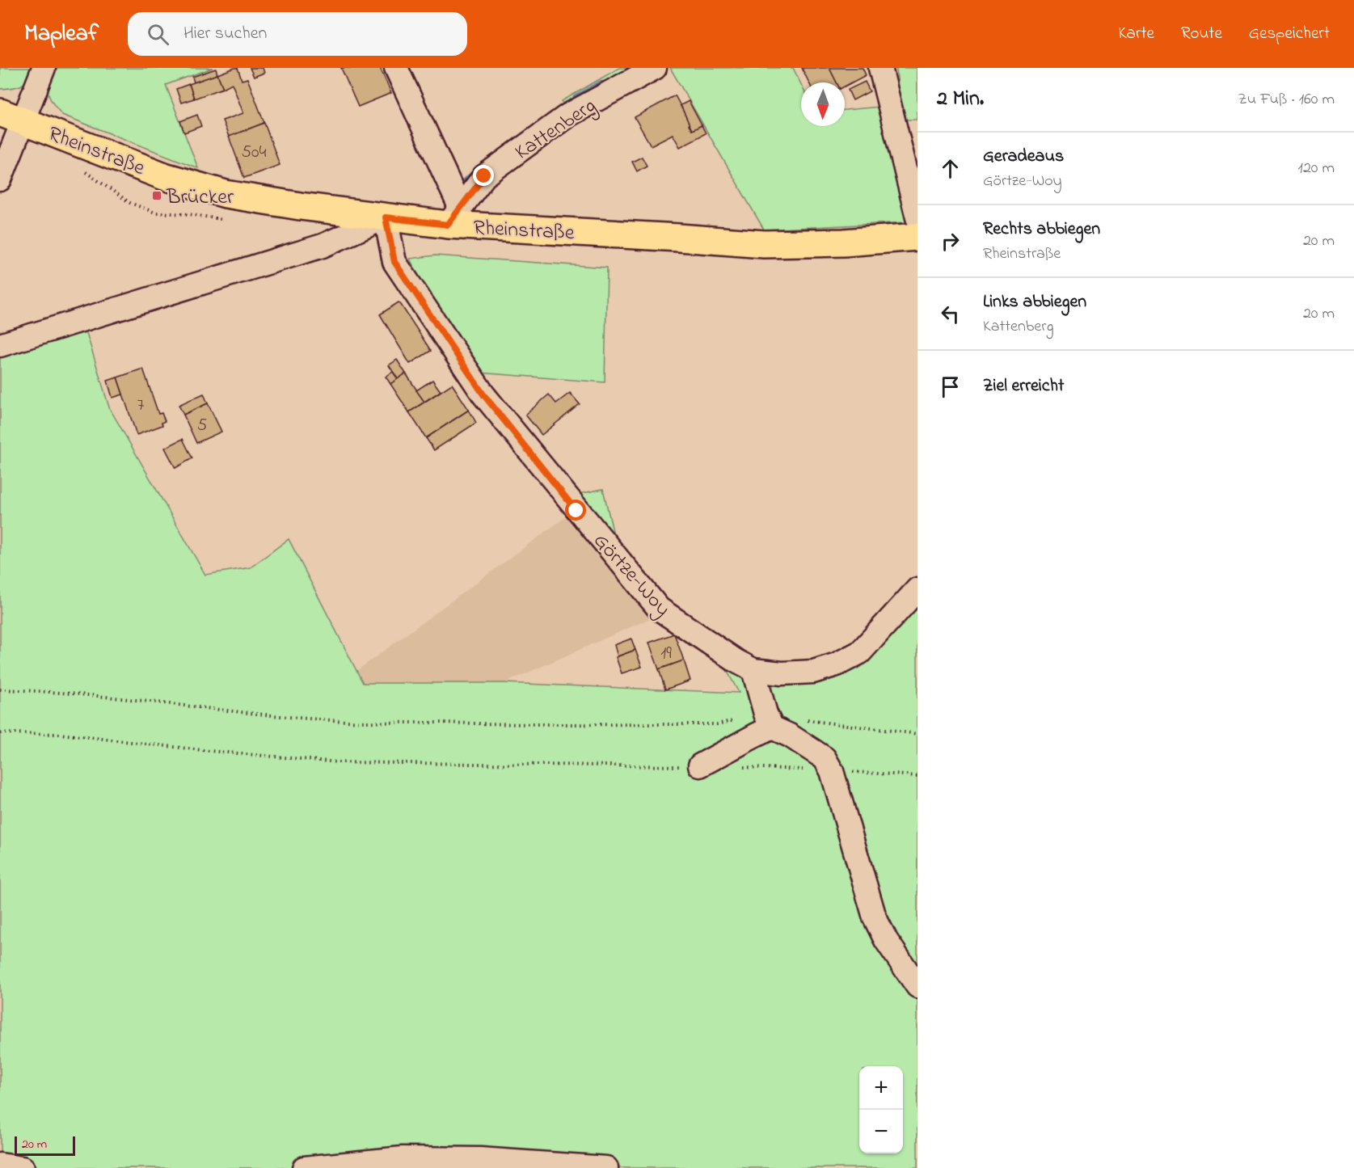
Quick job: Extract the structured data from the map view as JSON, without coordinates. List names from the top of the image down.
{
  "streets": {
    "main road": ["Rheinstraße"],
    "street": ["Kattenberg", "Görtze-Woy"]
  },
  "crossings": [
    ["Kattenberg", "Rheinstraße"],
    ["Rheinstraße", "Görtze-Woy"]
  ],
  "places": {
    "transit": ["Brücker"]
  },
  "house_numbers": [
    "504",
    "7",
    "5",
    "19"
  ],
  "scale_bar": "20 m",
  "north": "bottom",
  "page": {
    "header": "Mapleaf",
    "search": "Hier suchen",
    "nav": ["Karte", "Route", "Gespeichert"],
    "heading": ["2 Min.", "Zu Fuß · 160 m"],
    "list": [
      ["Geradeaus", "Görtze-Woy", "120 m"],
      ["Rechts abbiegen", "Rheinstraße", "20 m"],
      ["Links abbiegen", "Kattenberg", "20 m"],
      "Ziel erreicht"
    ],
    "map_buttons": ["+", "−"],
    "scale": "20 m"
  }
}
